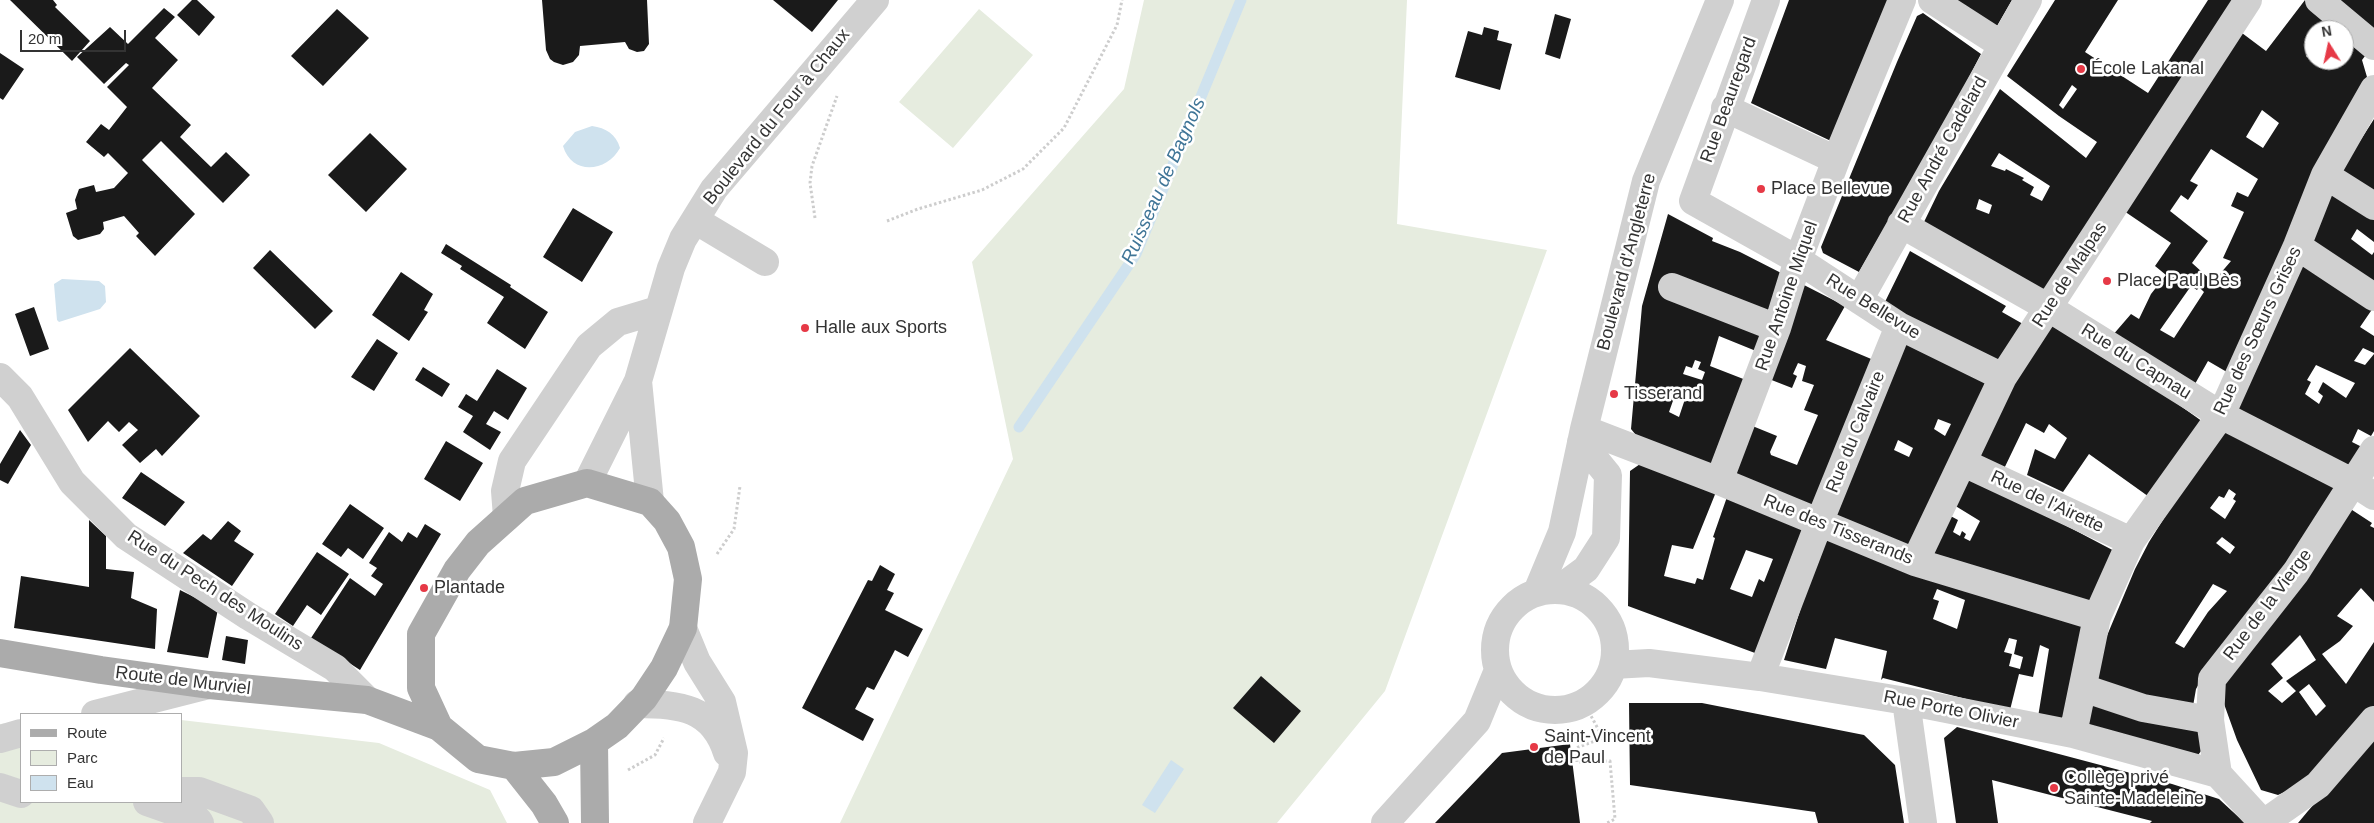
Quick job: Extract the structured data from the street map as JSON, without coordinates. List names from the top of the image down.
{
  "streets": {
    "main road": ["Route de Murviel"],
    "street": [
      "Rue Beauregard",
      "Boulevard du Four à Chaux",
      "Rue André Cadelard",
      "Boulevard d'Angleterre",
      "Rue de Malpas",
      "Rue Antoine Miquel",
      "Rue Bellevue",
      "Rue des Sœurs Grises",
      "Rue du Capnau",
      "Rue du Calvaire",
      "Rue de l'Airette",
      "Rue des Tisserands",
      "Rue du Pech des Moulins",
      "Rue de la Vierge",
      "Rue Porte Olivier"
    ]
  },
  "crossings": [
    ["Rue Beauregard", "Rue Bellevue"],
    ["Rue André Cadelard", "Rue Bellevue"],
    ["Rue André Cadelard", "Rue du Capnau"],
    ["Boulevard d'Angleterre", "Rue des Tisserands"],
    ["Boulevard d'Angleterre", "Rue Porte Olivier"],
    ["Rue de Malpas", "Rue Bellevue"],
    ["Rue de Malpas", "Rue du Capnau"],
    ["Rue de Malpas", "Rue de l'Airette"],
    ["Rue de Malpas", "Rue des Tisserands"],
    ["Rue Antoine Miquel", "Rue Bellevue"],
    ["Rue Antoine Miquel", "Rue des Tisserands"],
    ["Rue Bellevue", "Rue du Calvaire"],
    ["Rue des Sœurs Grises", "Rue du Capnau"],
    ["Rue des Sœurs Grises", "Rue de l'Airette"],
    ["Rue des Sœurs Grises", "Rue des Tisserands"],
    ["Rue des Sœurs Grises", "Rue Porte Olivier"],
    ["Rue du Capnau", "Rue de la Vierge"],
    ["Rue du Calvaire", "Rue des Tisserands"],
    ["Rue du Calvaire", "Rue Porte Olivier"],
    ["Rue du Pech des Moulins", "Route de Murviel"],
    ["Rue de la Vierge", "Rue Porte Olivier"]
  ],
  "water": ["Ruisseau de Bagnols"],
  "places": [
    "École Lakanal",
    "Place Bellevue",
    "Place Paul Bès",
    "Halle aux Sports",
    "Tisserand",
    "Plantade",
    "Saint-Vincent de Paul",
    "Collège privé Sainte-Madeleine"
  ],
  "legend": ["Route", "Parc", "Eau"],
  "scale_bar": "20 m",
  "north": "top"
}
